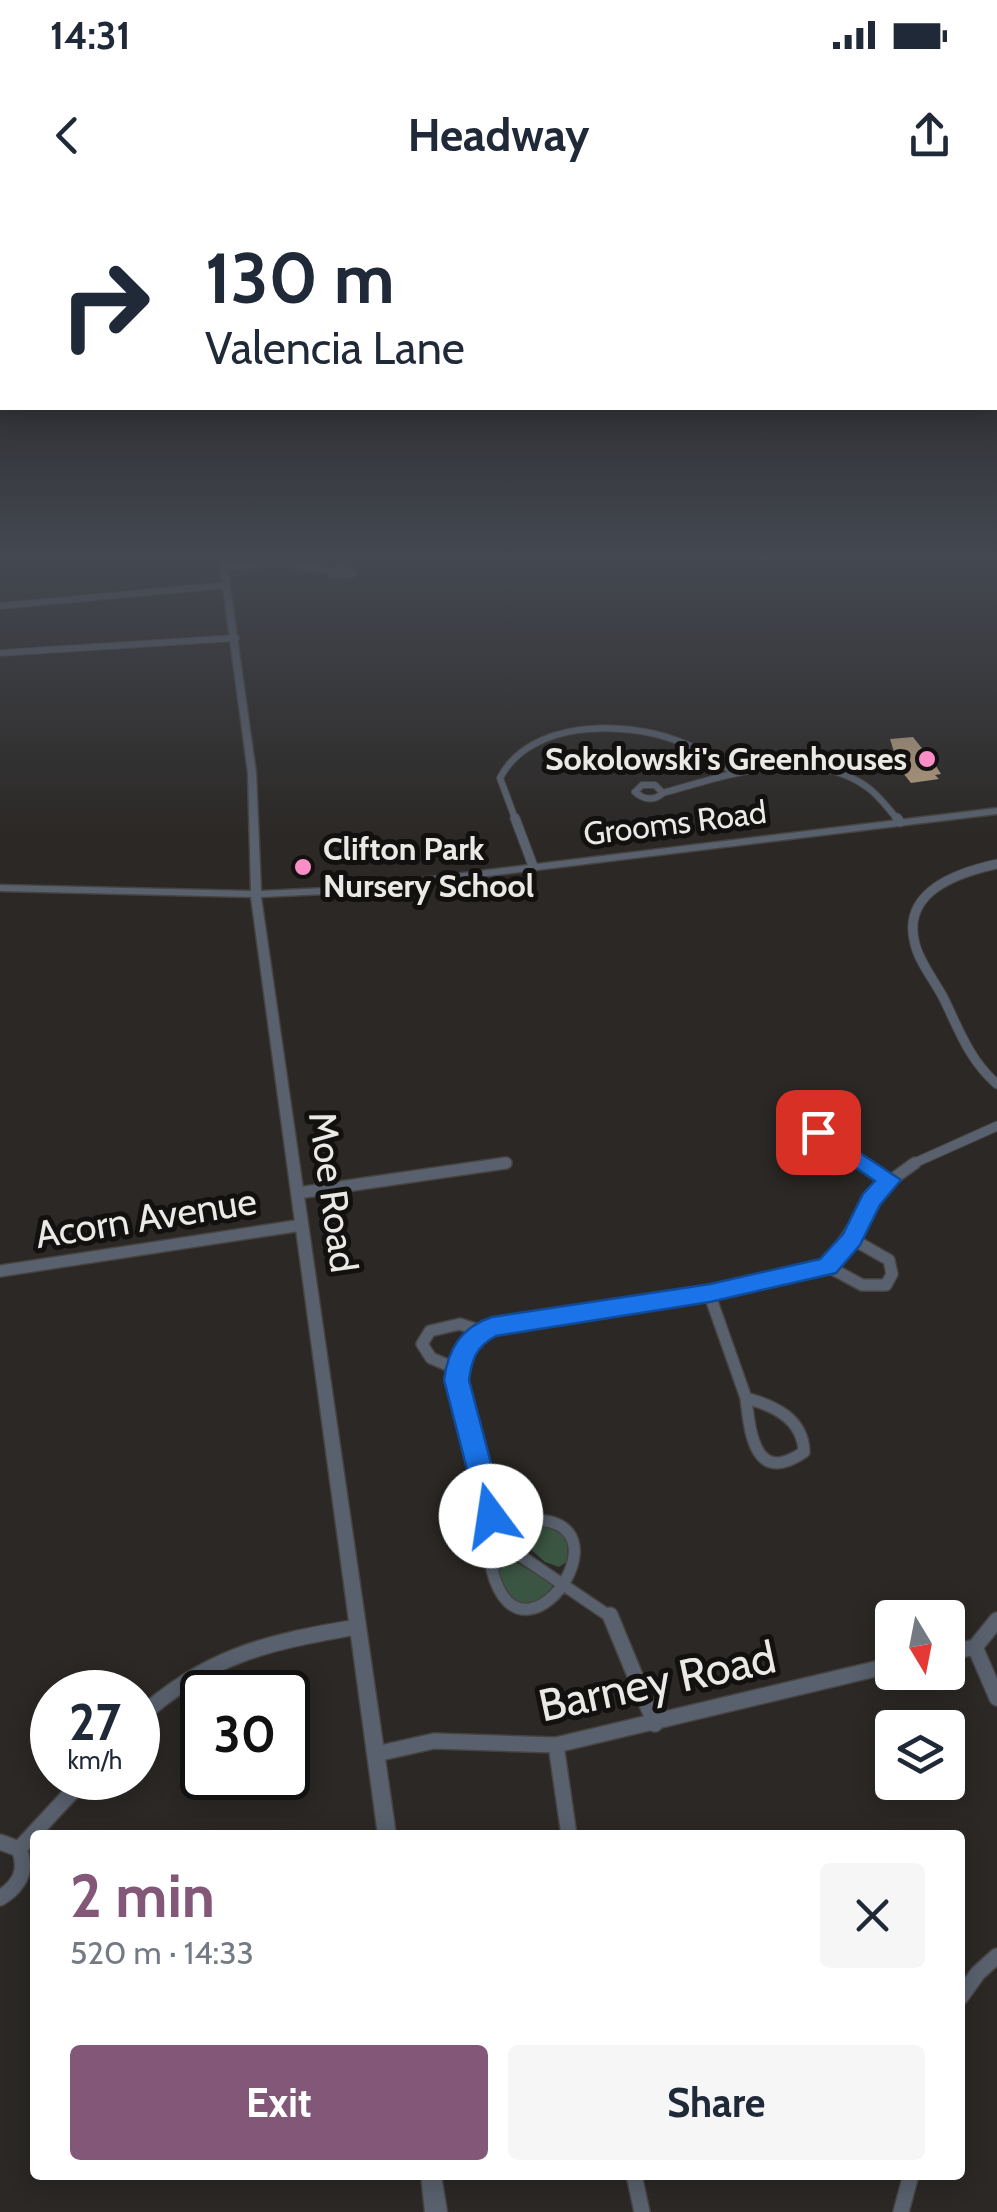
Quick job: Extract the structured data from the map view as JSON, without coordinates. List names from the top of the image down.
{
  "streets": {
    "street": [
      "Grooms Road",
      "Moe Road",
      "Acorn Avenue",
      "Barney Road"
    ]
  },
  "crossings": [
    ["Grooms Road", "Moe Road"],
    ["Moe Road", "Acorn Avenue"],
    ["Moe Road", "Barney Road"]
  ],
  "places": ["Sokolowski's Greenhouses", "Clifton Park Nursery School"],
  "north": "bottom",
  "page": {
    "status": "14:31",
    "header": "Headway",
    "turn": ["130 m", "Valencia Lane"],
    "speed": "27 km/h",
    "limit": "30",
    "heading": ["2 min", "520 m · 14:33"],
    "buttons": ["Exit", "Share"]
  }
}
